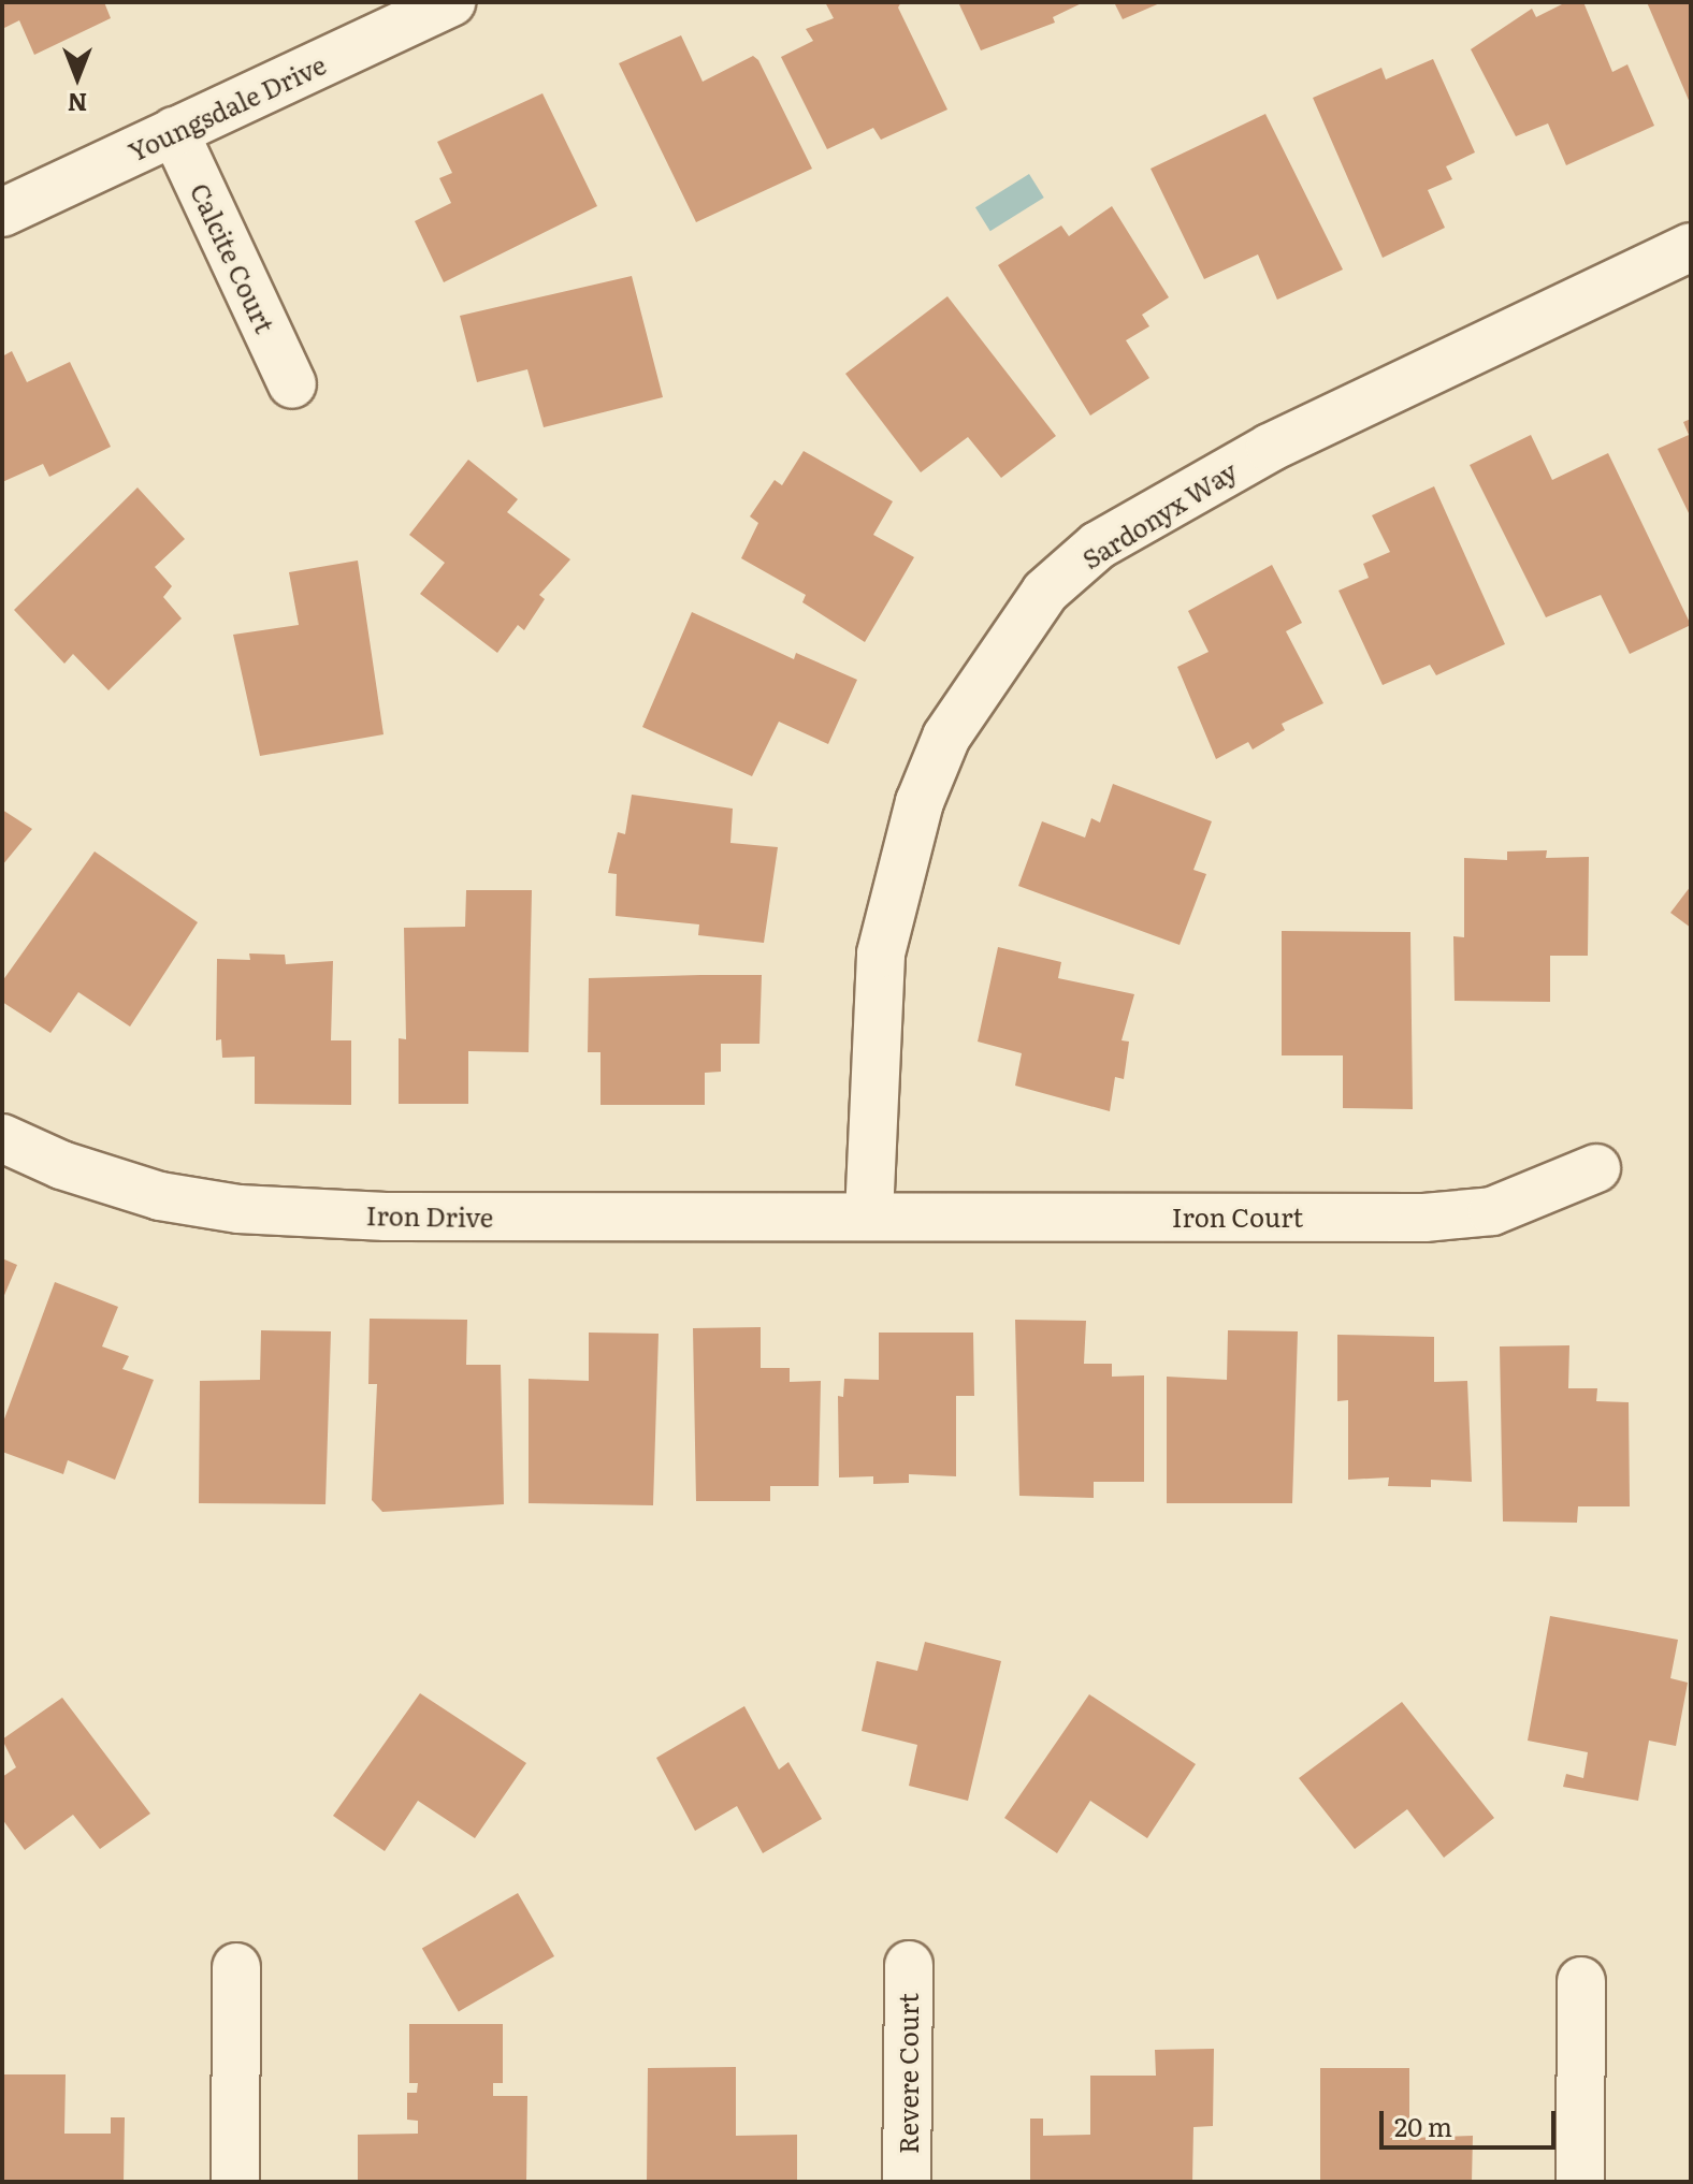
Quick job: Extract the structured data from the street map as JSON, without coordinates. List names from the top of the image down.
{
  "streets": {
    "street": [
      "Youngsdale Drive",
      "Calcite Court",
      "Sardonyx Way",
      "Iron Drive",
      "Iron Court",
      "Revere Court"
    ]
  },
  "crossings": [
    ["Youngsdale Drive", "Calcite Court"],
    ["Sardonyx Way", "Iron Drive"],
    ["Sardonyx Way", "Iron Court"],
    ["Iron Drive", "Iron Court"]
  ],
  "scale_bar": "20 m",
  "north": "bottom"
}
